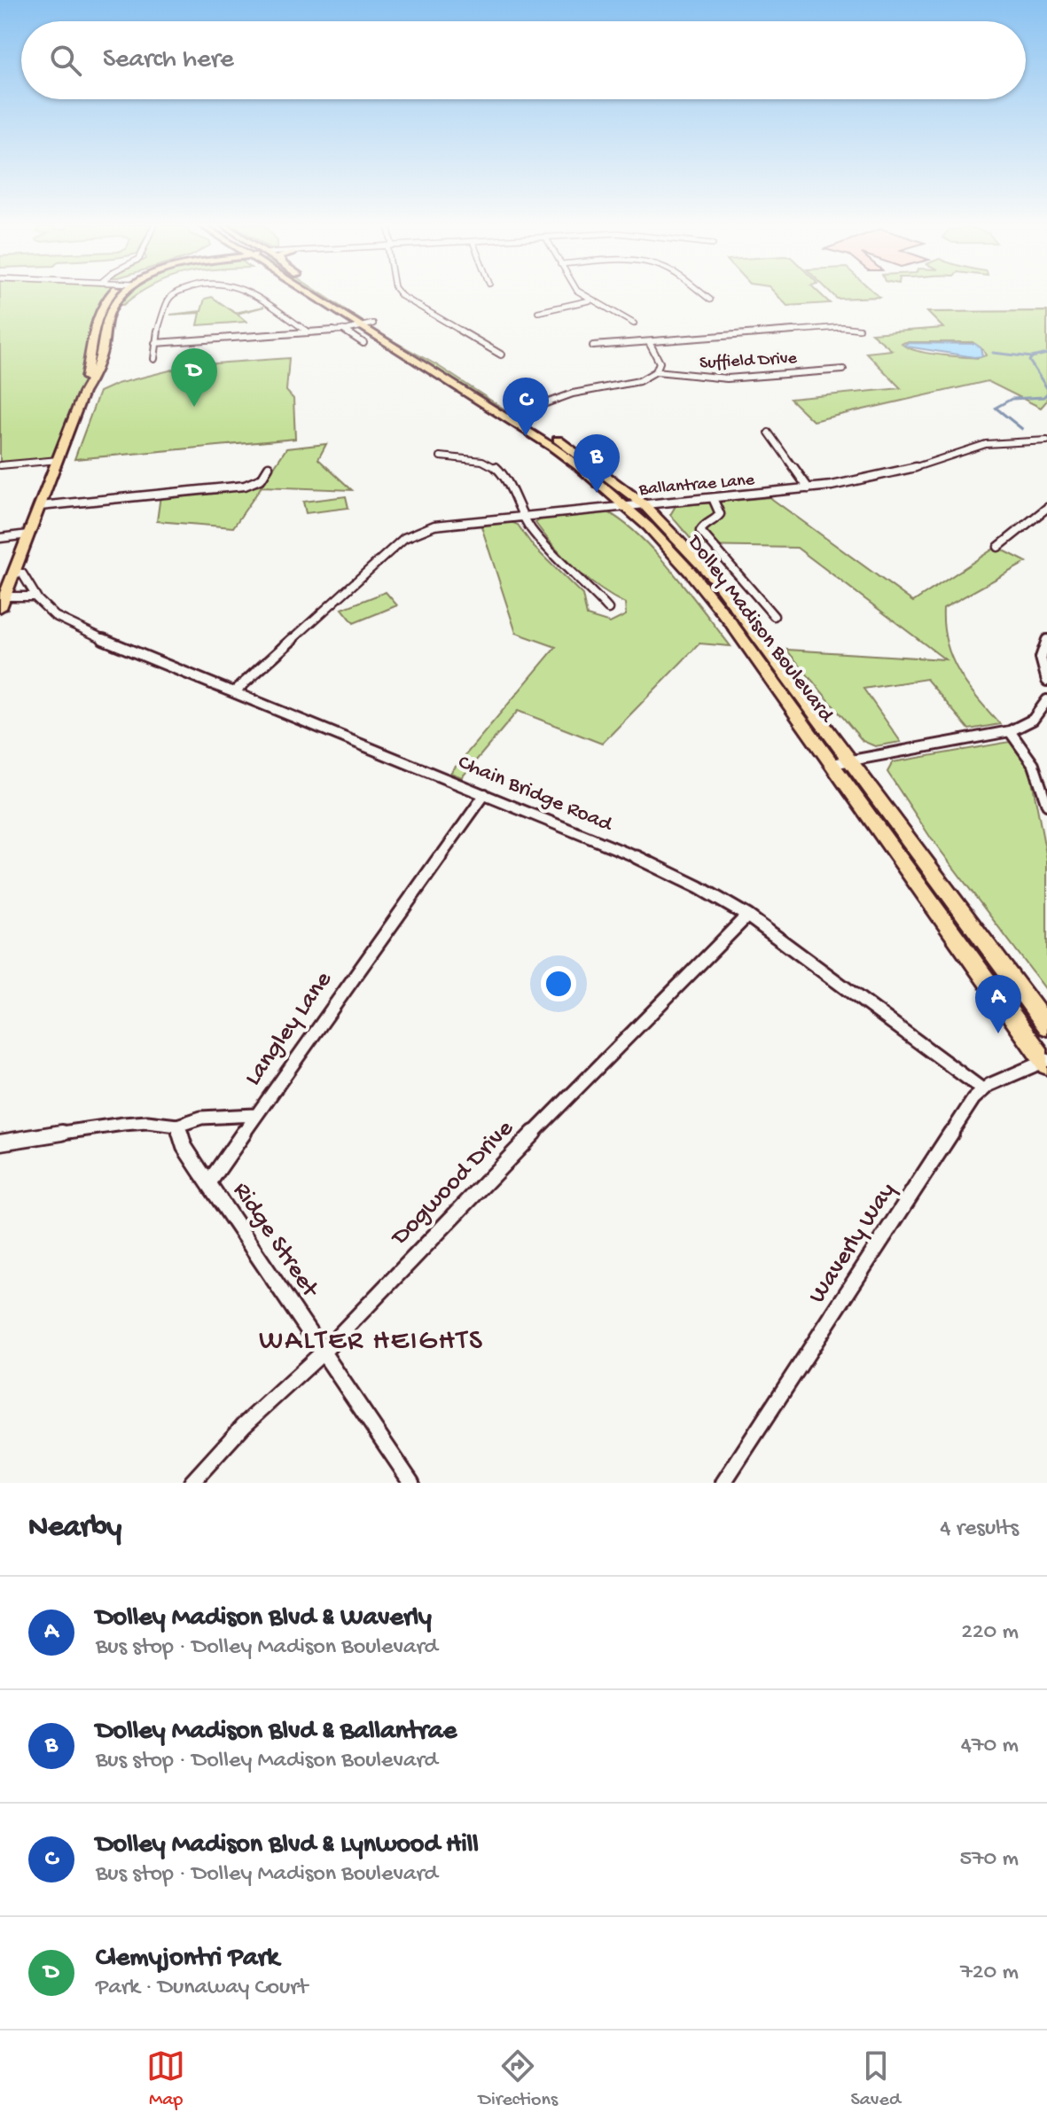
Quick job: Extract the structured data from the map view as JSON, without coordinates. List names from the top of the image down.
{
  "streets": {
    "main road": ["Dolley Madison Boulevard"],
    "street": [
      "Suffield Drive",
      "Ballantrae Lane",
      "Chain Bridge Road",
      "Langley Lane",
      "Dogwood Drive",
      "Ridge Street",
      "Waverly Way"
    ]
  },
  "crossings": [
    ["Ballantrae Lane", "Dolley Madison Boulevard"],
    ["Ballantrae Lane", "Chain Bridge Road"],
    ["Dolley Madison Boulevard", "Waverly Way"],
    ["Chain Bridge Road", "Langley Lane"],
    ["Chain Bridge Road", "Dogwood Drive"],
    ["Chain Bridge Road", "Waverly Way"],
    ["Langley Lane", "Ridge Street"],
    ["Dogwood Drive", "Ridge Street"]
  ],
  "districts": ["WALTER HEIGHTS"],
  "page": {
    "search": "Search here",
    "pins": [
      "D",
      "C",
      "B",
      "A"
    ],
    "heading": ["Nearby", "4 results"],
    "list": [
      {
        "mark": "A",
        "name": "Dolley Madison Blvd & Waverly",
        "note": "Bus stop · Dolley Madison Boulevard",
        "value": "220 m"
      },
      {
        "mark": "B",
        "name": "Dolley Madison Blvd & Ballantrae",
        "note": "Bus stop · Dolley Madison Boulevard",
        "value": "470 m"
      },
      {
        "mark": "C",
        "name": "Dolley Madison Blvd & Lynwood Hill",
        "note": "Bus stop · Dolley Madison Boulevard",
        "value": "570 m"
      },
      {
        "mark": "D",
        "name": "Clemyjontri Park",
        "note": "Park · Dunaway Court",
        "value": "720 m"
      }
    ],
    "nav": ["Map", "Directions", "Saved"]
  }
}
